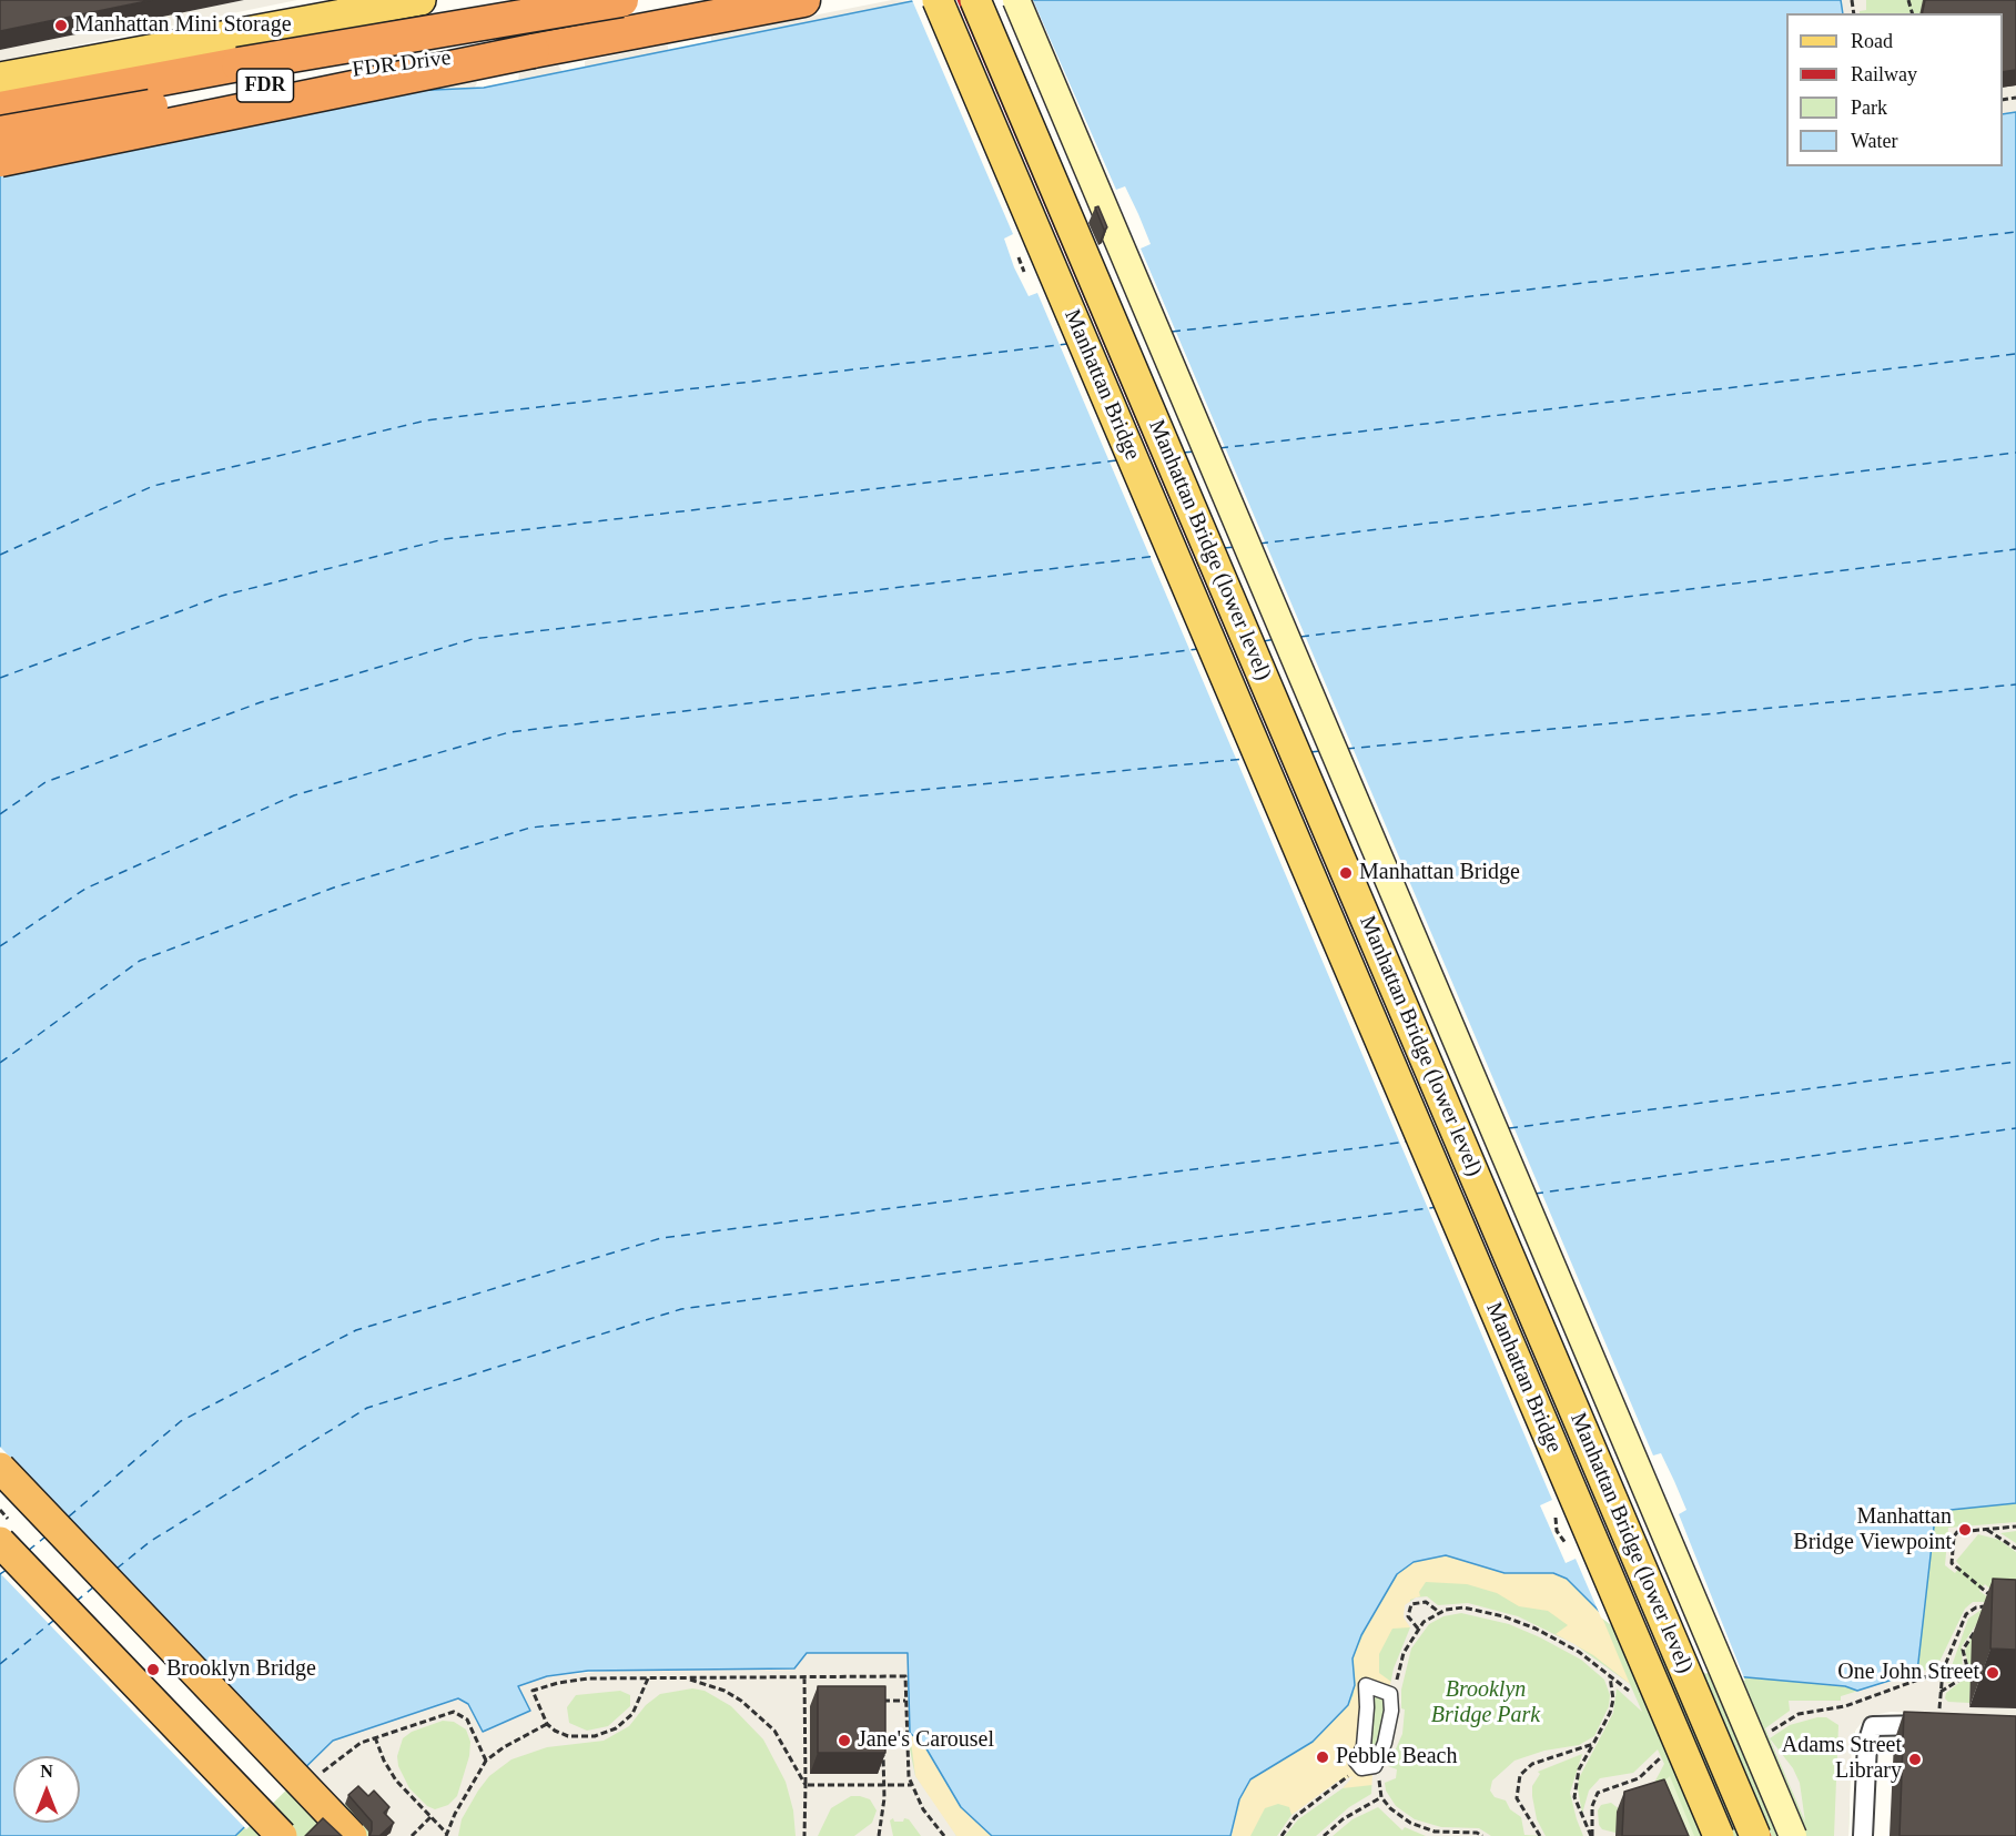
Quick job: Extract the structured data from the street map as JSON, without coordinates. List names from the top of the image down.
{
  "streets": {
    "highway": ["FDR Drive", "FDR"],
    "main road": ["Manhattan Bridge", "Manhattan Bridge (lower level)"]
  },
  "parks": ["Brooklyn Bridge Park"],
  "places": [
    "Manhattan Mini Storage",
    "Manhattan Bridge",
    "Manhattan Bridge Viewpoint",
    "Brooklyn Bridge",
    "One John Street",
    "Jane's Carousel",
    "Pebble Beach",
    "Adams Street Library"
  ],
  "legend": [
    "Road",
    "Railway",
    "Park",
    "Water"
  ],
  "north": "top"
}
